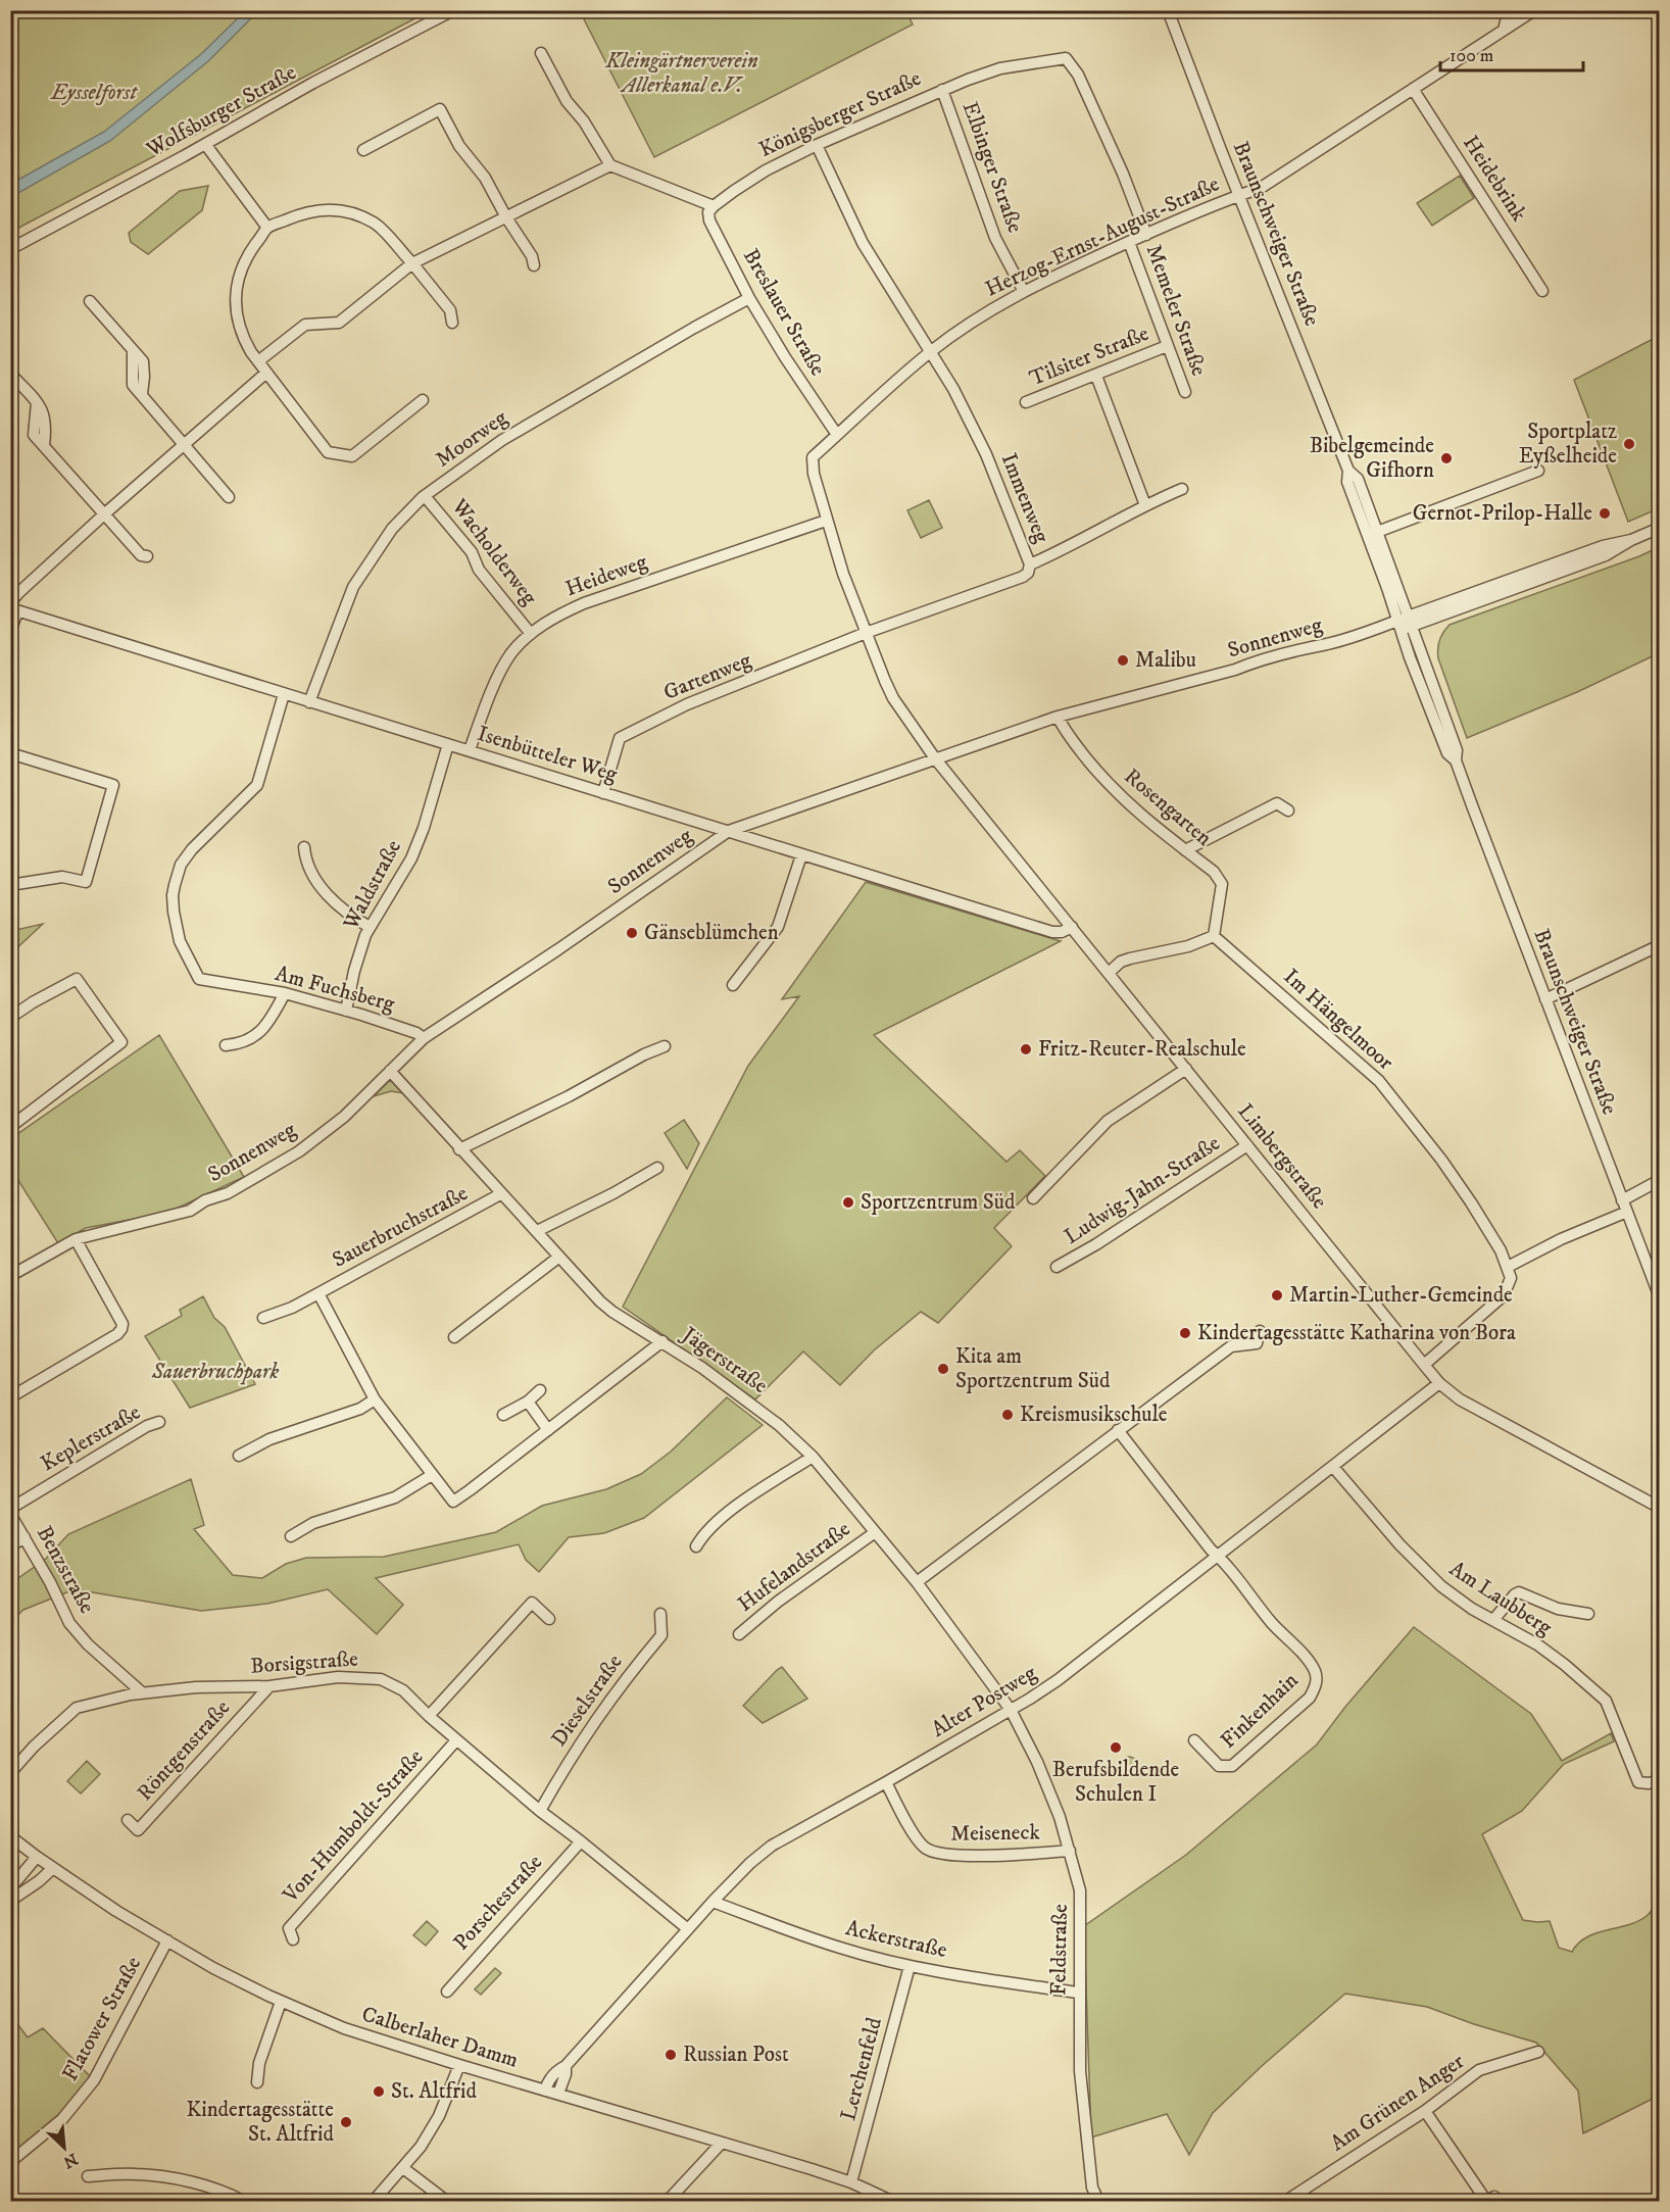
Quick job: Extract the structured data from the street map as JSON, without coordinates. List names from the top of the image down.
{
  "streets": {
    "street": [
      "Wolfsburger Straße",
      "Königsberger Straße",
      "Elbinger Straße",
      "Heidebrink",
      "Braunschweiger Straße",
      "Herzog-Ernst-August-Straße",
      "Memeler Straße",
      "Breslauer Straße",
      "Tilsiter Straße",
      "Moorweg",
      "Immenweg",
      "Wacholderweg",
      "Heideweg",
      "Sonnenweg",
      "Gartenweg",
      "Isenbütteler Weg",
      "Rosengarten",
      "Waldstraße",
      "Am Fuchsberg",
      "Im Hängelmoor",
      "Limbergstraße",
      "Ludwig-Jahn-Straße",
      "Sauerbruchstraße",
      "Jägerstraße",
      "Keplerstraße",
      "Hufelandstraße",
      "Benzstraße",
      "Am Laubberg",
      "Borsigstraße",
      "Dieselstraße",
      "Alter Postweg",
      "Finkenhain",
      "Röntgenstraße",
      "Von-Humboldt-Straße",
      "Meiseneck",
      "Porschestraße",
      "Ackerstraße",
      "Feldstraße",
      "Flatower Straße",
      "Calberlaher Damm",
      "Lerchenfeld",
      "Am Grünen Anger"
    ]
  },
  "crossings": [
    ["Königsberger Straße", "Elbinger Straße"],
    ["Königsberger Straße", "Herzog-Ernst-August-Straße"],
    ["Königsberger Straße", "Breslauer Straße"],
    ["Königsberger Straße", "Immenweg"],
    ["Elbinger Straße", "Herzog-Ernst-August-Straße"],
    ["Heidebrink", "Herzog-Ernst-August-Straße"],
    ["Braunschweiger Straße", "Herzog-Ernst-August-Straße"],
    ["Braunschweiger Straße", "Sonnenweg"],
    ["Herzog-Ernst-August-Straße", "Memeler Straße"],
    ["Herzog-Ernst-August-Straße", "Breslauer Straße"],
    ["Herzog-Ernst-August-Straße", "Immenweg"],
    ["Herzog-Ernst-August-Straße", "Heideweg"],
    ["Herzog-Ernst-August-Straße", "Sonnenweg"],
    ["Herzog-Ernst-August-Straße", "Gartenweg"],
    ["Herzog-Ernst-August-Straße", "Limbergstraße"],
    ["Memeler Straße", "Tilsiter Straße"],
    ["Breslauer Straße", "Moorweg"],
    ["Moorweg", "Wacholderweg"],
    ["Moorweg", "Isenbütteler Weg"],
    ["Immenweg", "Gartenweg"],
    ["Wacholderweg", "Heideweg"],
    ["Heideweg", "Isenbütteler Weg"],
    ["Sonnenweg", "Isenbütteler Weg"],
    ["Sonnenweg", "Rosengarten"],
    ["Sonnenweg", "Am Fuchsberg"],
    ["Sonnenweg", "Limbergstraße"],
    ["Sonnenweg", "Jägerstraße"],
    ["Gartenweg", "Isenbütteler Weg"],
    ["Isenbütteler Weg", "Waldstraße"],
    ["Isenbütteler Weg", "Am Fuchsberg"],
    ["Isenbütteler Weg", "Limbergstraße"],
    ["Rosengarten", "Im Hängelmoor"],
    ["Waldstraße", "Am Fuchsberg"],
    ["Limbergstraße", "Ludwig-Jahn-Straße"],
    ["Limbergstraße", "Alter Postweg"],
    ["Sauerbruchstraße", "Jägerstraße"],
    ["Jägerstraße", "Hufelandstraße"],
    ["Jägerstraße", "Alter Postweg"],
    ["Jägerstraße", "Feldstraße"],
    ["Benzstraße", "Borsigstraße"],
    ["Am Laubberg", "Alter Postweg"],
    ["Borsigstraße", "Dieselstraße"],
    ["Borsigstraße", "Alter Postweg"],
    ["Borsigstraße", "Röntgenstraße"],
    ["Borsigstraße", "Von-Humboldt-Straße"],
    ["Borsigstraße", "Porschestraße"],
    ["Alter Postweg", "Finkenhain"],
    ["Alter Postweg", "Meiseneck"],
    ["Alter Postweg", "Ackerstraße"],
    ["Alter Postweg", "Feldstraße"],
    ["Alter Postweg", "Calberlaher Damm"],
    ["Meiseneck", "Feldstraße"],
    ["Ackerstraße", "Feldstraße"],
    ["Ackerstraße", "Lerchenfeld"],
    ["Flatower Straße", "Calberlaher Damm"],
    ["Calberlaher Damm", "Lerchenfeld"]
  ],
  "parks": ["Kleingärtnerverein Allerkanal e.V.", "Eysselforst", "Sauerbruchpark"],
  "places": [
    "Sportplatz Eyßelheide",
    "Bibelgemeinde Gifhorn",
    "Gernot-Prilop-Halle",
    "Malibu",
    "Gänseblümchen",
    "Fritz-Reuter-Realschule",
    "Sportzentrum Süd",
    "Martin-Luther-Gemeinde",
    "Kindertagesstätte Katharina von Bora",
    "Kita am Sportzentrum Süd",
    "Kreismusikschule",
    "Berufsbildende Schulen I",
    "Russian Post",
    "St. Altfrid",
    "Kindertagesstätte St. Altfrid"
  ],
  "scale_bar": "100 m",
  "north": "bottom right"
}
